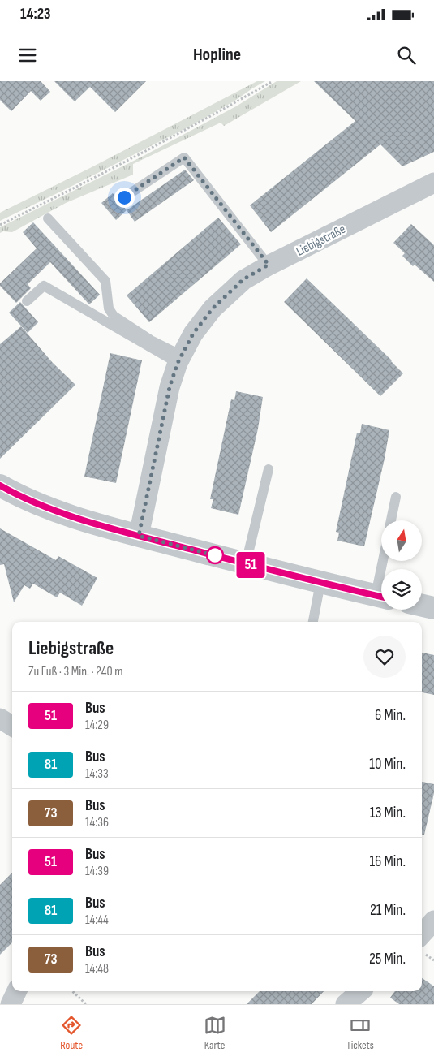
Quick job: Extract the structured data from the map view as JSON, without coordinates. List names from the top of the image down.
{
  "streets": {
    "street": ["Liebigstraße"]
  },
  "lines": ["bus line 51"],
  "north": "top",
  "page": {
    "status": "14:23",
    "header": "Hopline",
    "on_map": "51",
    "heading": ["Liebigstraße", "Zu Fuß · 3 Min. · 240 m"],
    "list": [
      {
        "mark": "51",
        "name": "Bus",
        "note": "14:29",
        "value": "6 Min."
      },
      {
        "mark": "81",
        "name": "Bus",
        "note": "14:33",
        "value": "10 Min."
      },
      {
        "mark": "73",
        "name": "Bus",
        "note": "14:36",
        "value": "13 Min."
      },
      {
        "mark": "51",
        "name": "Bus",
        "note": "14:39",
        "value": "16 Min."
      },
      {
        "mark": "81",
        "name": "Bus",
        "note": "14:44",
        "value": "21 Min."
      },
      {
        "mark": "73",
        "name": "Bus",
        "note": "14:48",
        "value": "25 Min."
      }
    ],
    "tabs": ["Route", "Karte", "Tickets"]
  }
}
